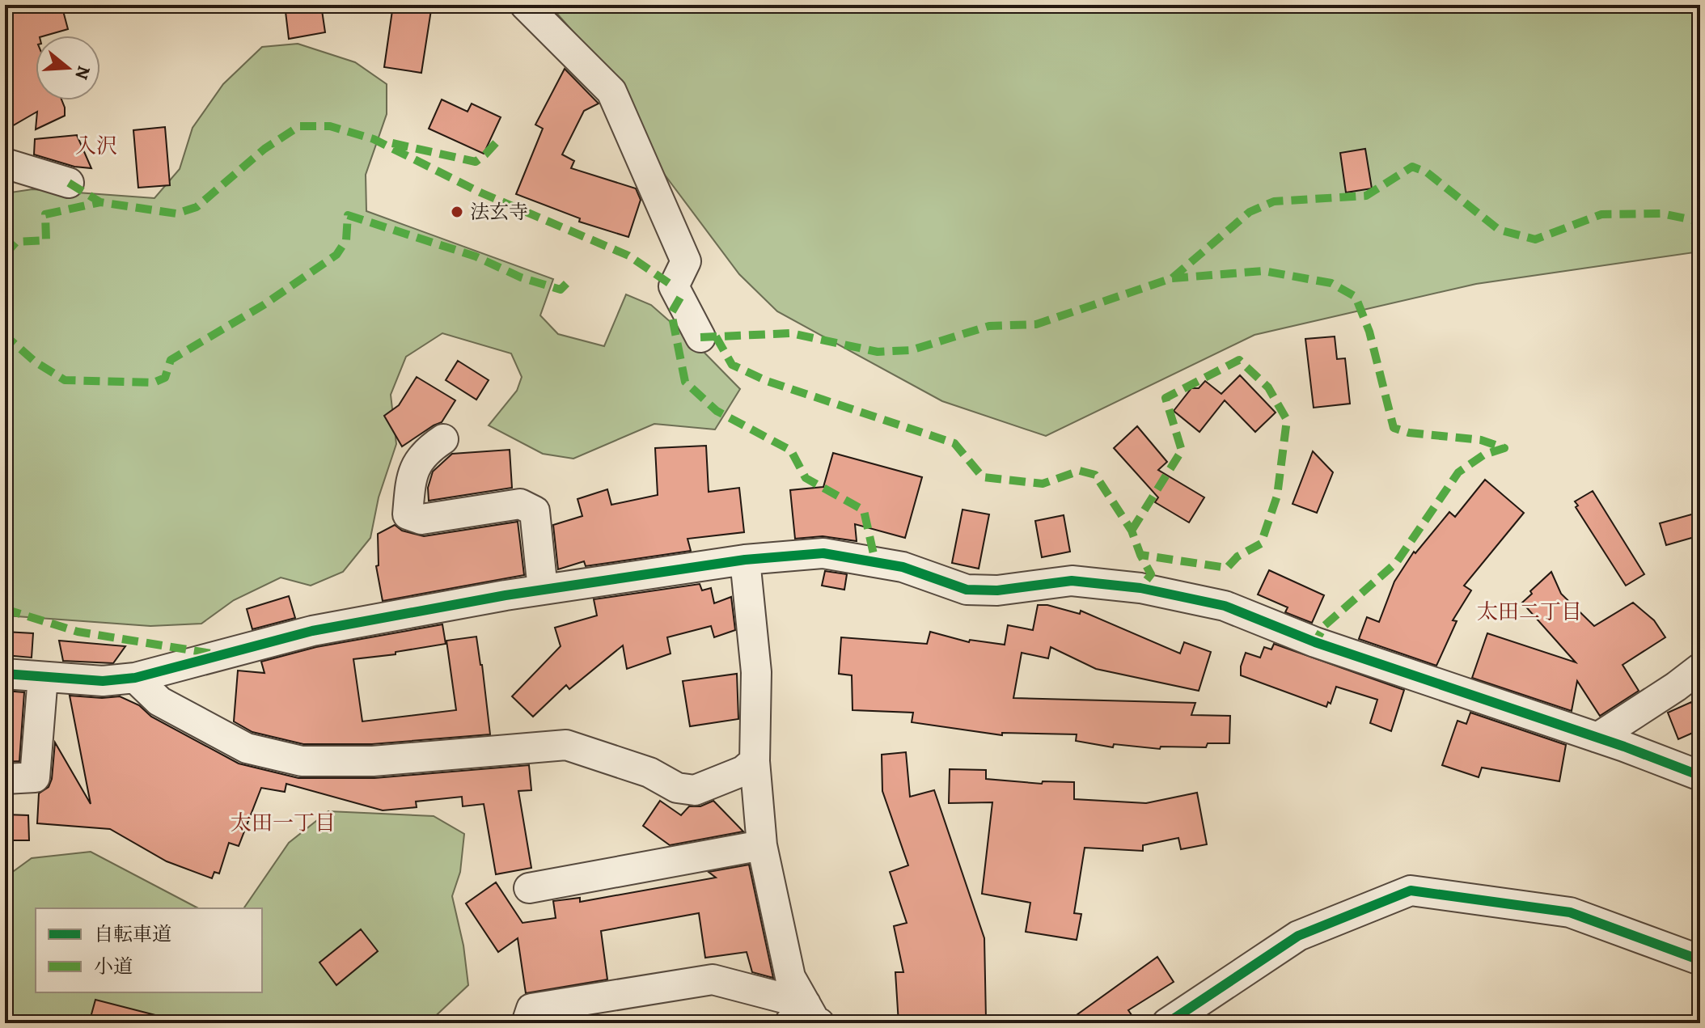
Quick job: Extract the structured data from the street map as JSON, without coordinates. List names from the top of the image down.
{
  "districts": ["入沢", "太田二丁目", "太田一丁目"],
  "places": ["法玄寺"],
  "legend": ["自転車道", "小道"],
  "north": "right"
}
